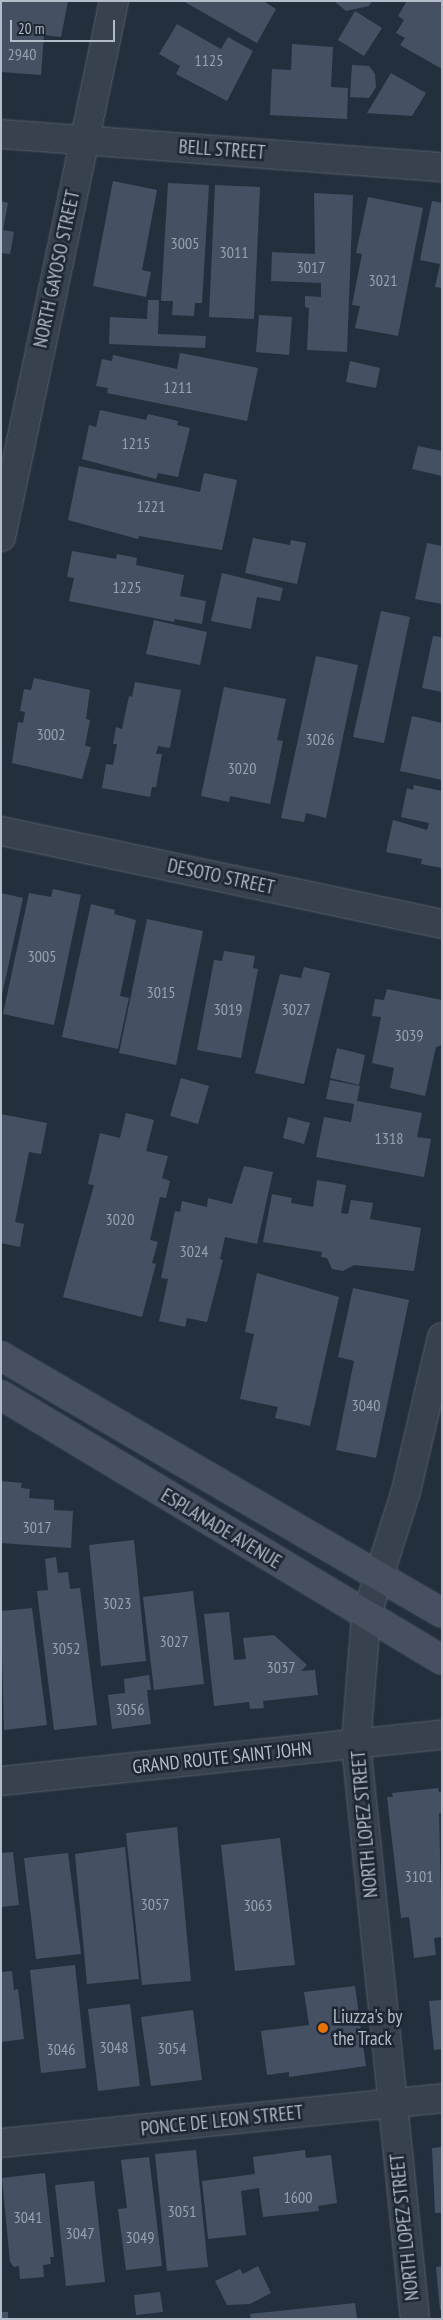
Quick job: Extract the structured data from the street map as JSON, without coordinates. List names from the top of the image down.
{
  "streets": {
    "street": [
      "BELL STREET",
      "NORTH GAYOSO STREET",
      "DESOTO STREET",
      "ESPLANADE AVENUE",
      "GRAND ROUTE SAINT JOHN",
      "NORTH LOPEZ STREET",
      "PONCE DE LEON STREET"
    ]
  },
  "crossings": [
    ["BELL STREET", "NORTH GAYOSO STREET"],
    ["ESPLANADE AVENUE", "NORTH LOPEZ STREET"],
    ["GRAND ROUTE SAINT JOHN", "NORTH LOPEZ STREET"],
    ["NORTH LOPEZ STREET", "PONCE DE LEON STREET"]
  ],
  "places": ["Liuzza's by the Track"],
  "house_numbers": [
    "2940",
    "1125",
    "3005",
    "3011",
    "3017",
    "3021",
    "1211",
    "1215",
    "1221",
    "1225",
    "3002",
    "3026",
    "3020",
    "3005",
    "3015",
    "3019",
    "3027",
    "3039",
    "1318",
    "3020",
    "3024",
    "3040",
    "3017",
    "3023",
    "3027",
    "3052",
    "3037",
    "3056",
    "3101",
    "3057",
    "3063",
    "3048",
    "3054",
    "3046",
    "1600",
    "3051",
    "3041",
    "3047",
    "3049"
  ],
  "scale_bar": "20 m"
}
